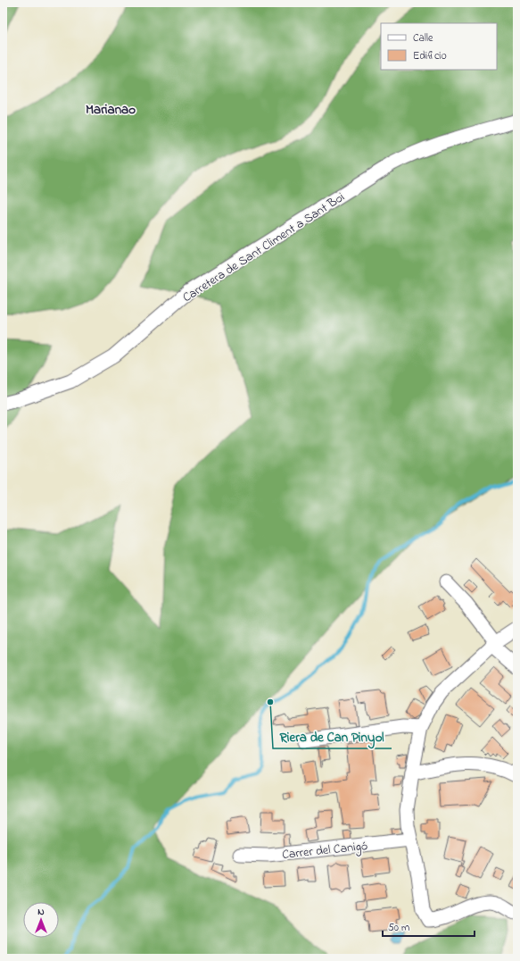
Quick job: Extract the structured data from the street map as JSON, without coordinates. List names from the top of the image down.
{
  "streets": {
    "street": ["Carretera de Sant Climent a Sant Boi", "Carrer del Canigó"]
  },
  "districts": ["Marianao"],
  "places": ["Riera de Can Pinyol"],
  "legend": ["Calle", "Edificio"],
  "scale_bar": "50 m",
  "north": "top"
}
